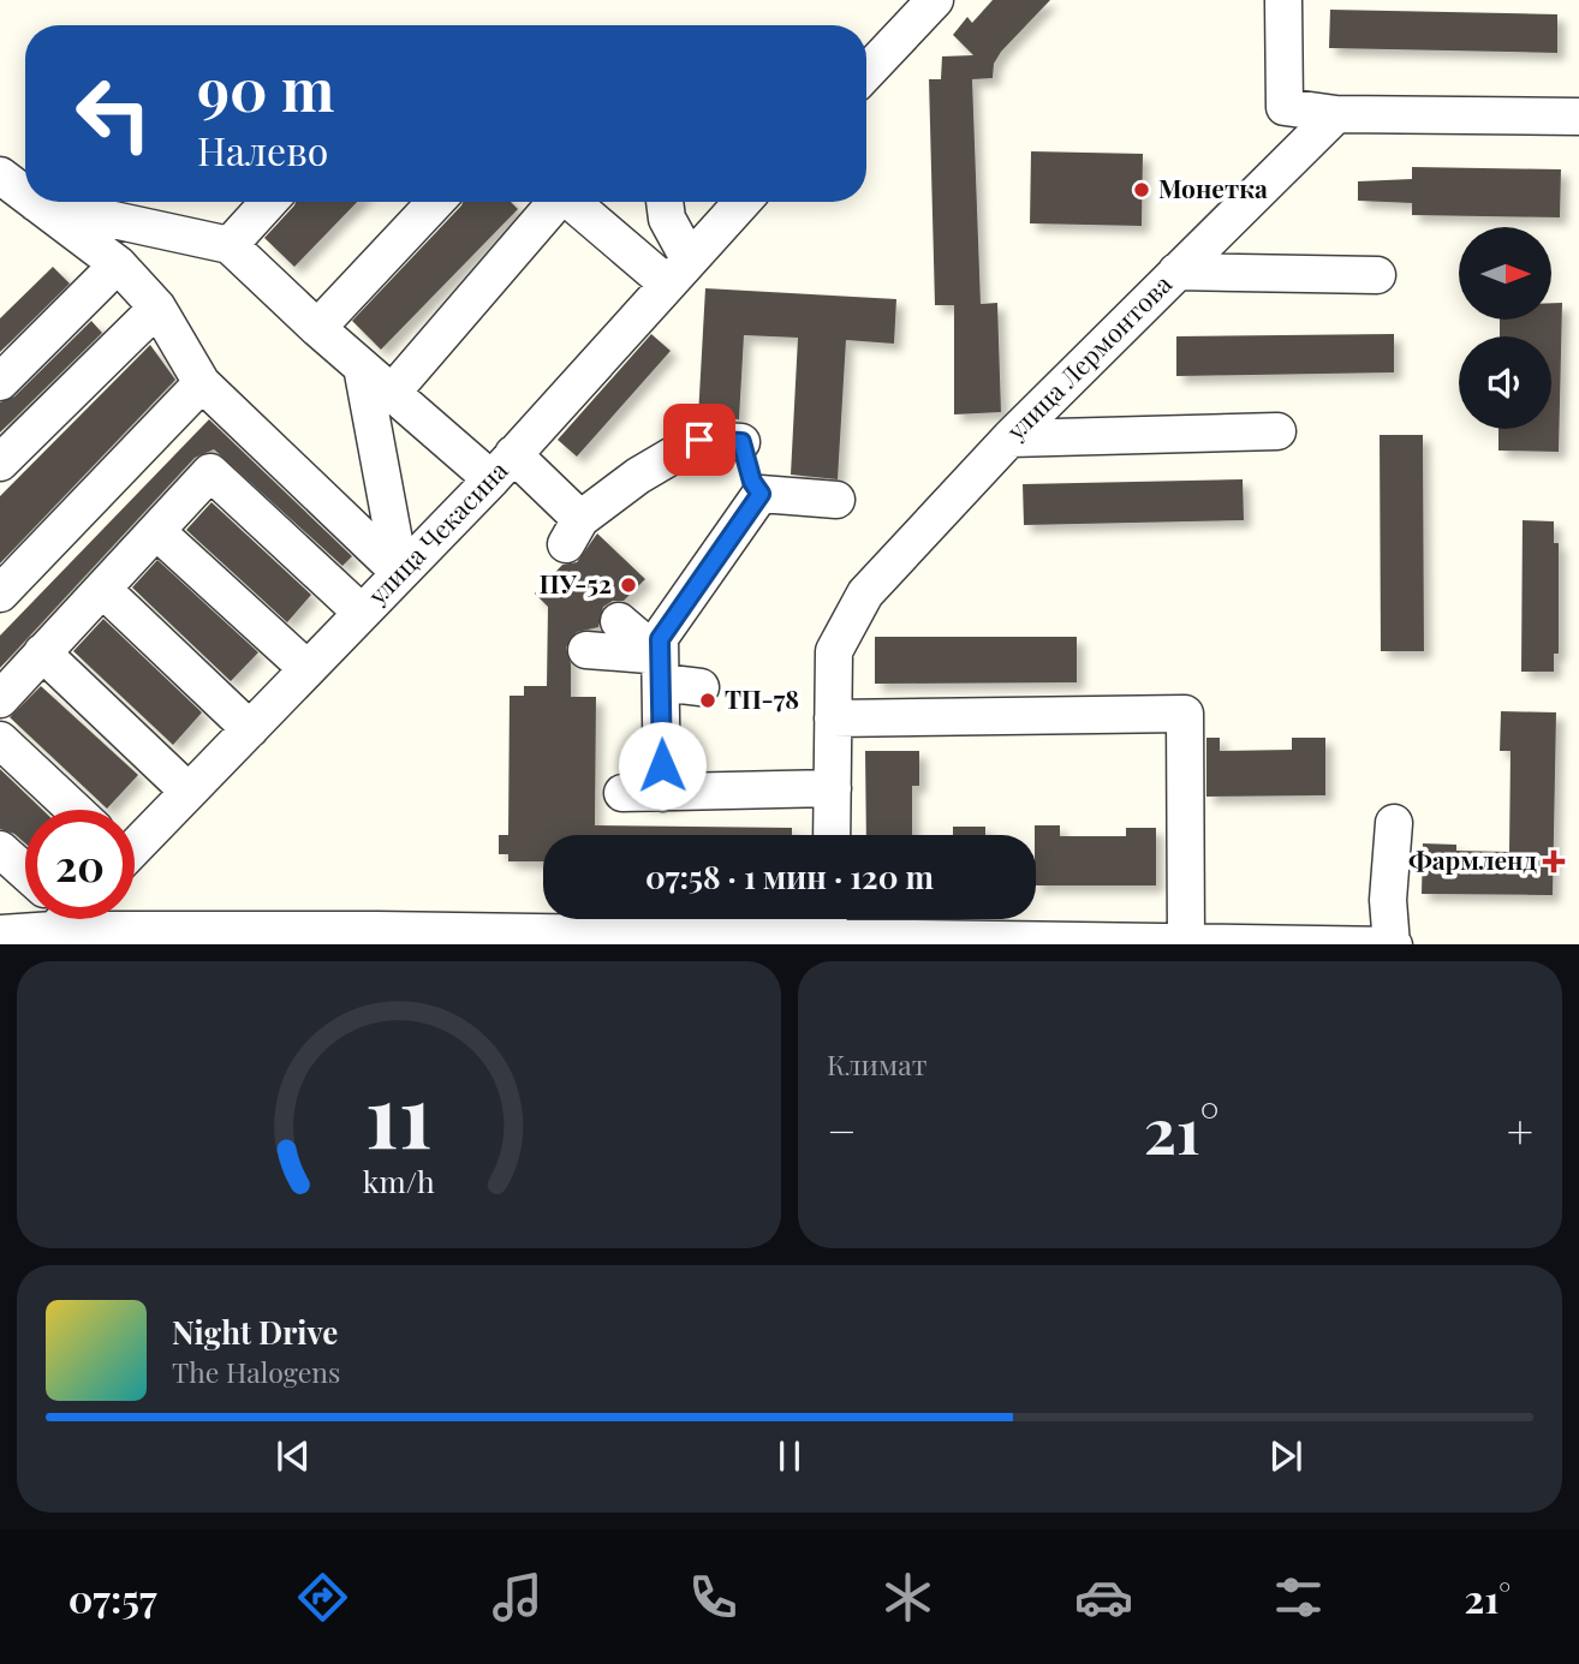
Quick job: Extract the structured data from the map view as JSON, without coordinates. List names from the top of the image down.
{
  "streets": {
    "street": ["улица Лермонтова", "улица Чекасина"]
  },
  "places": {
    "other": ["Монетка", "ПУ-52", "ТП-78"],
    "health": ["Фармленд"]
  },
  "north": "right",
  "page": {
    "turn": ["90 m", "Налево"],
    "limit": "20",
    "trip": "07:58 · 1 мин · 120 m",
    "tile": "Климат",
    "heat": ["−", "21°", "+"],
    "song": ["Night Drive", "The Halogens"],
    "tabs": ["07:57", "21°"],
    "gauge": ["11", "km/h"]
  }
}
